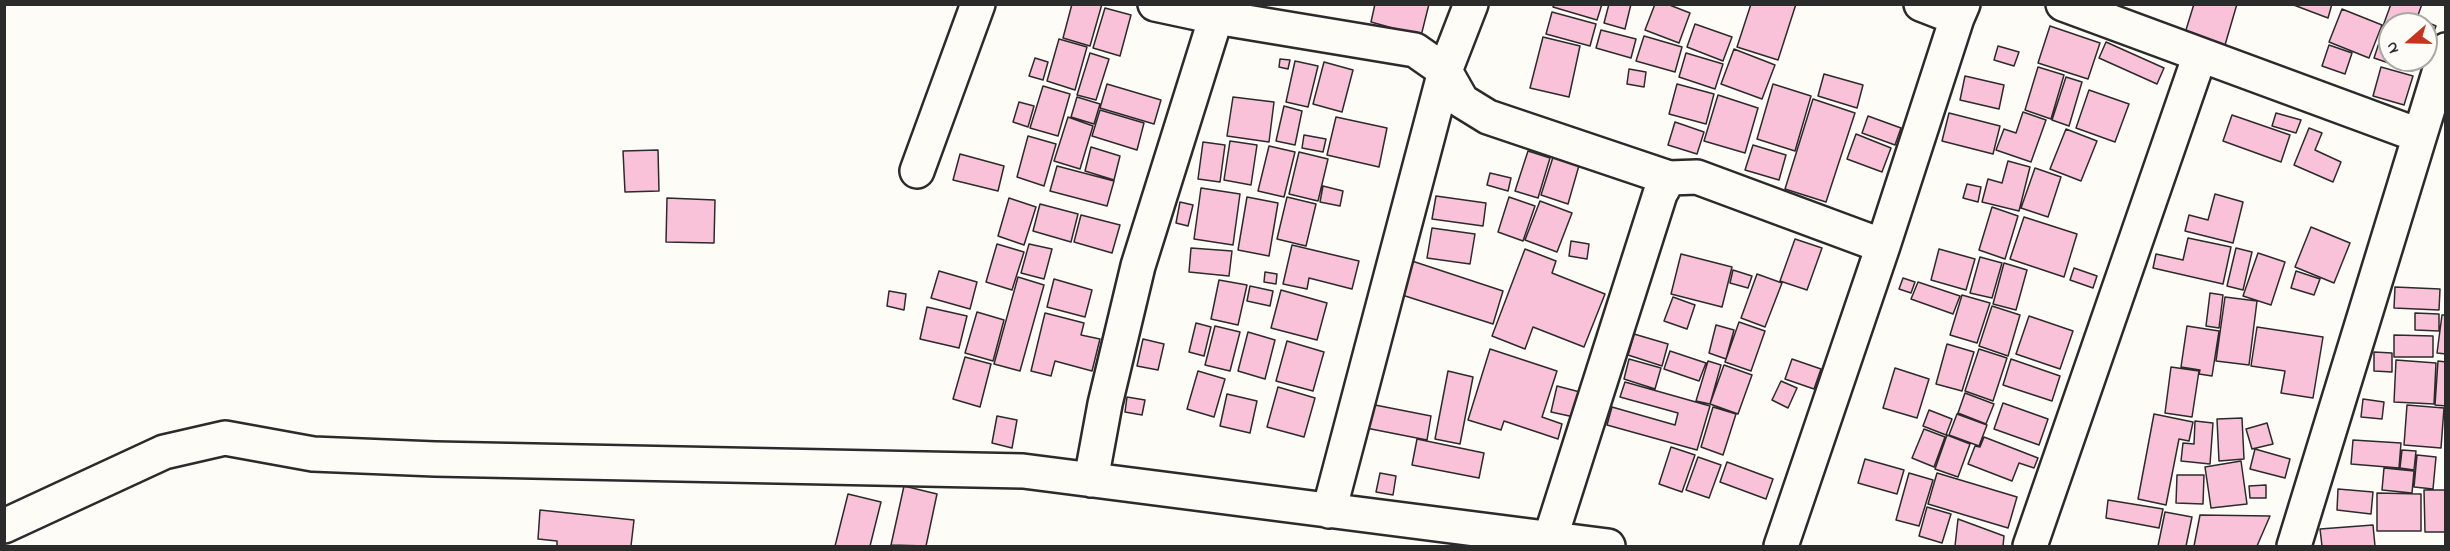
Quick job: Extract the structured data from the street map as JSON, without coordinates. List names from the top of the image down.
{
  "north": "left"
}
